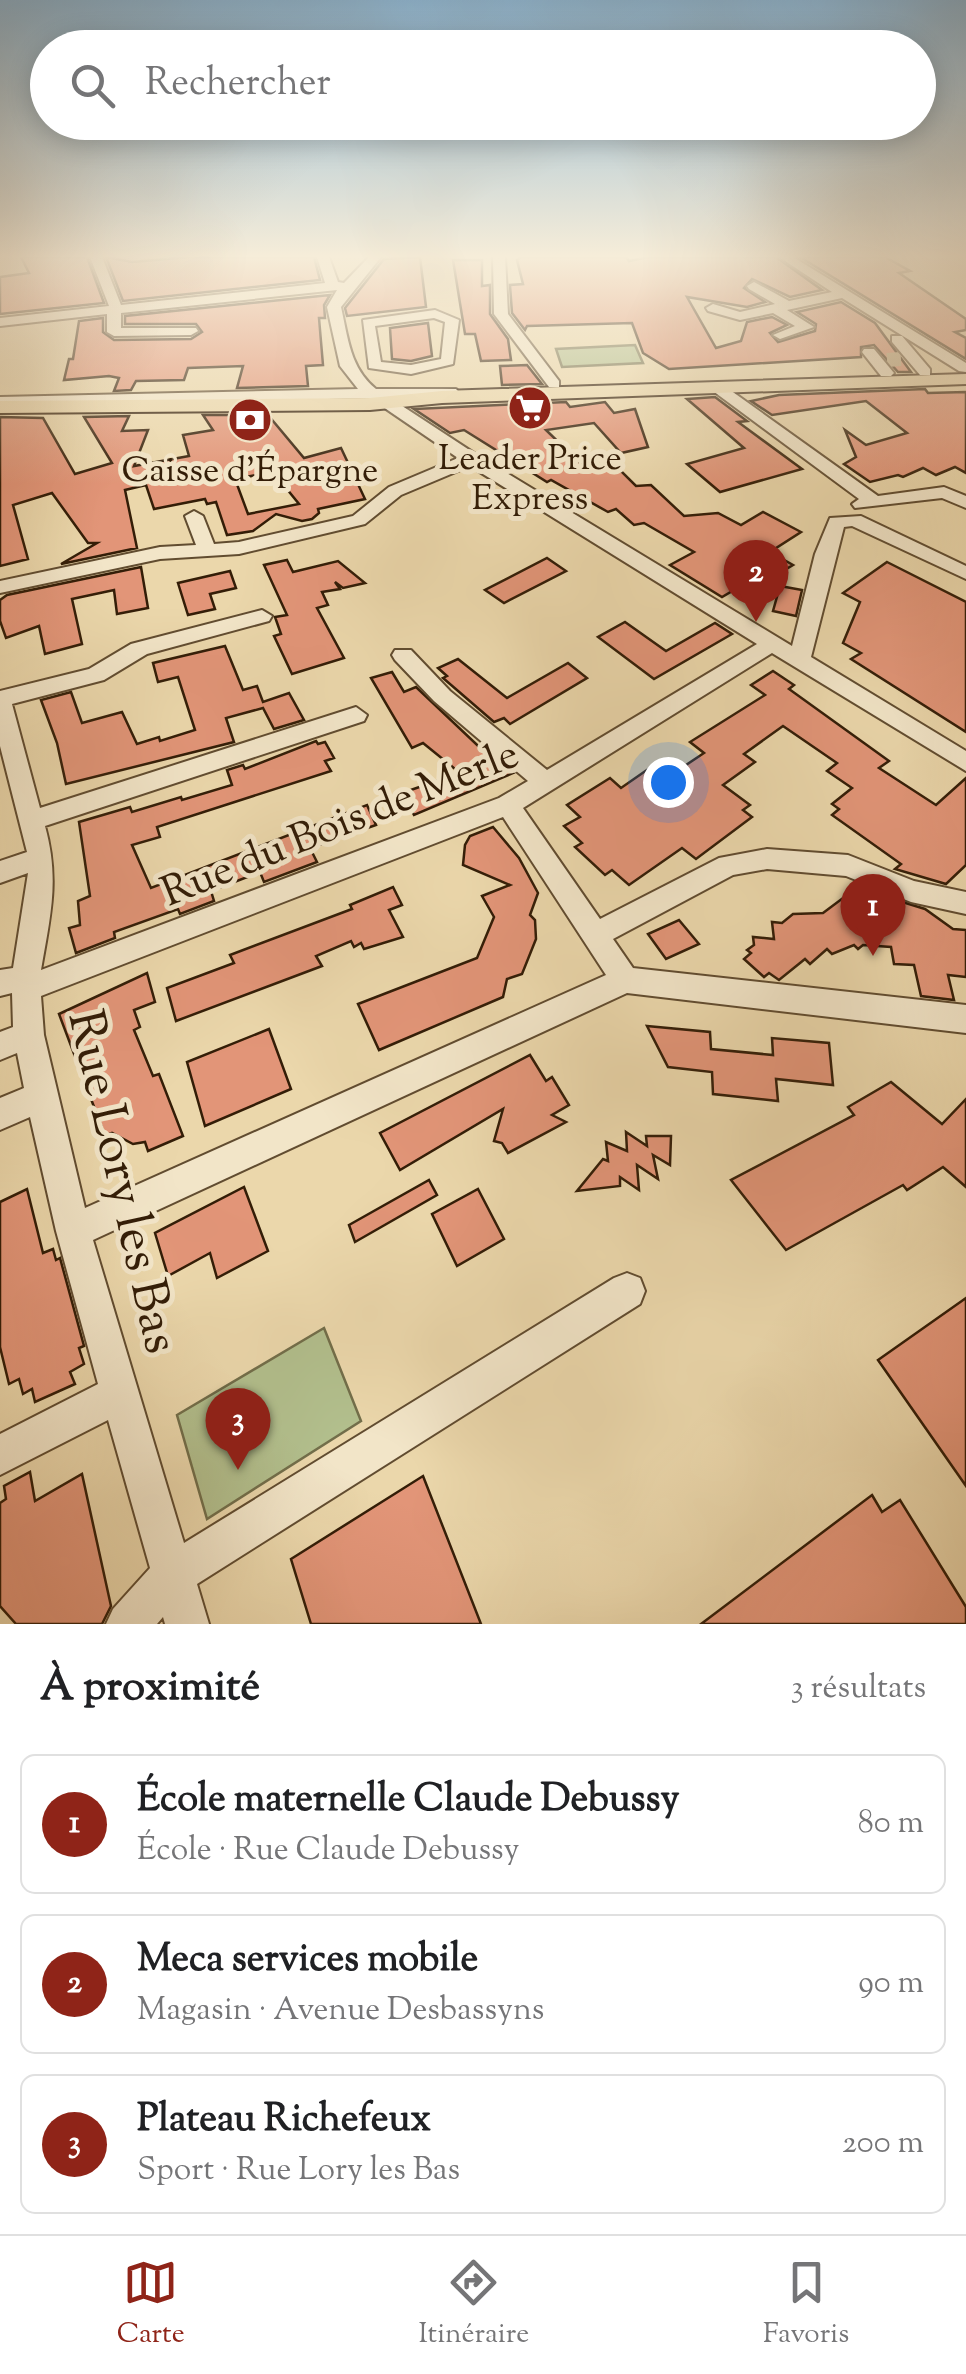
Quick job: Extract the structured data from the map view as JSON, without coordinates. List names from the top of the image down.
{
  "streets": {
    "street": ["Rue du Bois de Merle", "Rue Lory les Bas"]
  },
  "crossings": [
    ["Rue du Bois de Merle", "Rue Lory les Bas"]
  ],
  "places": {
    "supermarket": ["Leader Price Express"],
    "bank": ["Caisse d'Épargne"]
  },
  "page": {
    "search": "Rechercher",
    "pins": ["2", "1", "3"],
    "heading": ["À proximité", "3 résultats"],
    "list": [
      {
        "mark": "1",
        "name": "École maternelle Claude Debussy",
        "note": "École · Rue Claude Debussy",
        "value": "80 m"
      },
      {
        "mark": "2",
        "name": "Meca services mobile",
        "note": "Magasin · Avenue Desbassyns",
        "value": "90 m"
      },
      {
        "mark": "3",
        "name": "Plateau Richefeux",
        "note": "Sport · Rue Lory les Bas",
        "value": "200 m"
      }
    ],
    "nav": ["Carte", "Itinéraire", "Favoris"]
  }
}
